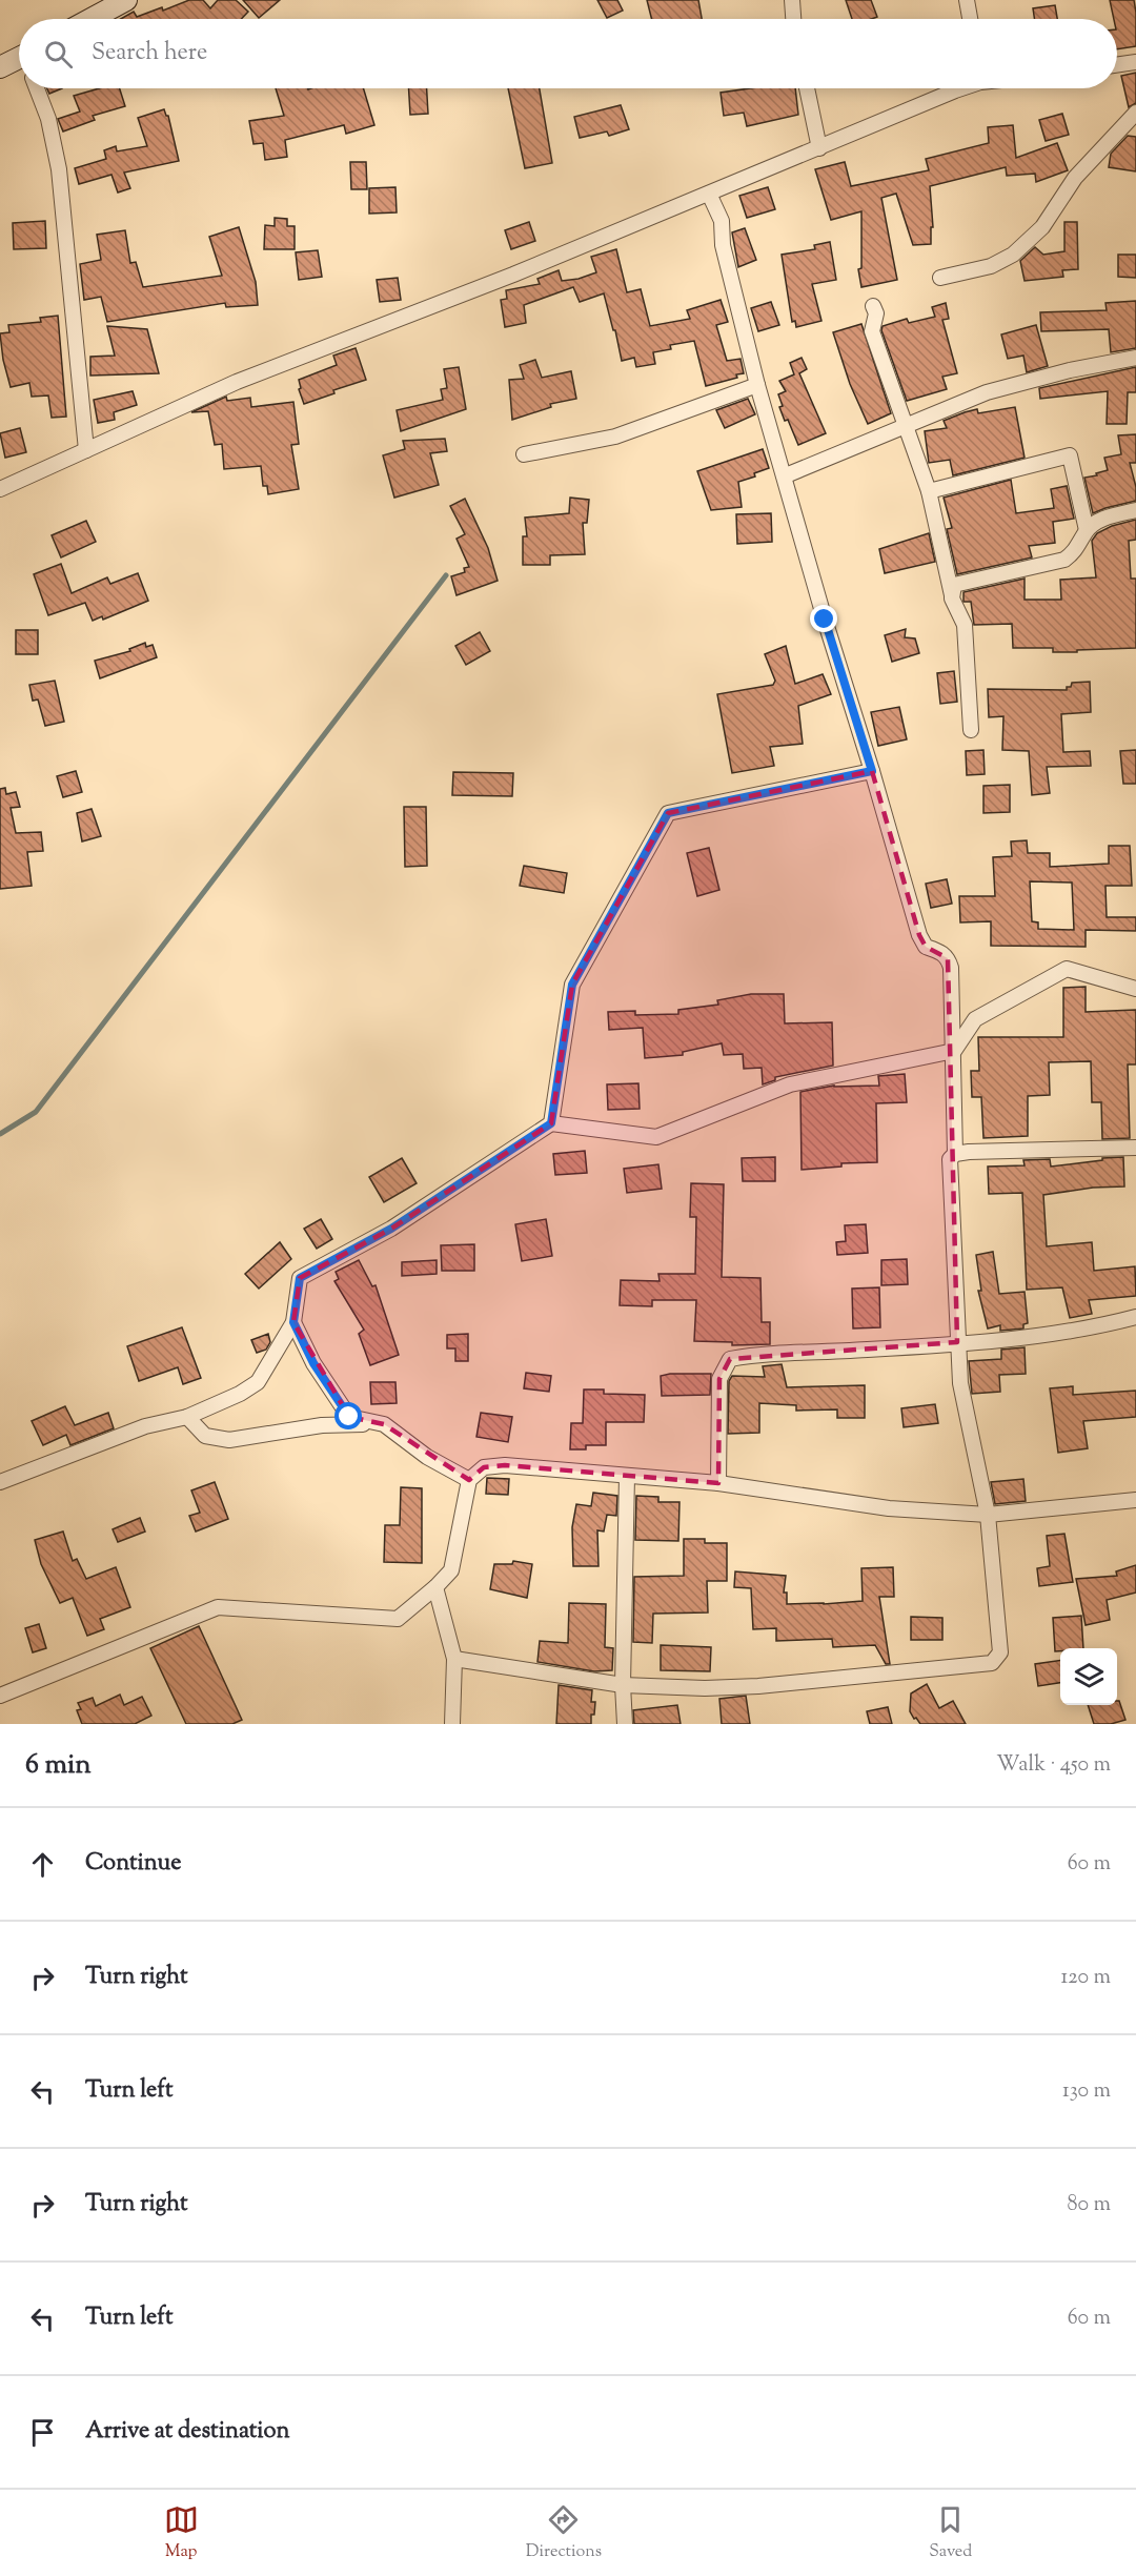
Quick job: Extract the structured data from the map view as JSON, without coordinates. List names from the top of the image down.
{
  "page": {
    "search": "Search here",
    "heading": ["6 min", "Walk · 450 m"],
    "list": [
      ["Continue", "60 m"],
      ["Turn right", "120 m"],
      ["Turn left", "130 m"],
      ["Turn right", "80 m"],
      ["Turn left", "60 m"],
      "Arrive at destination"
    ],
    "nav": ["Map", "Directions", "Saved"]
  }
}
